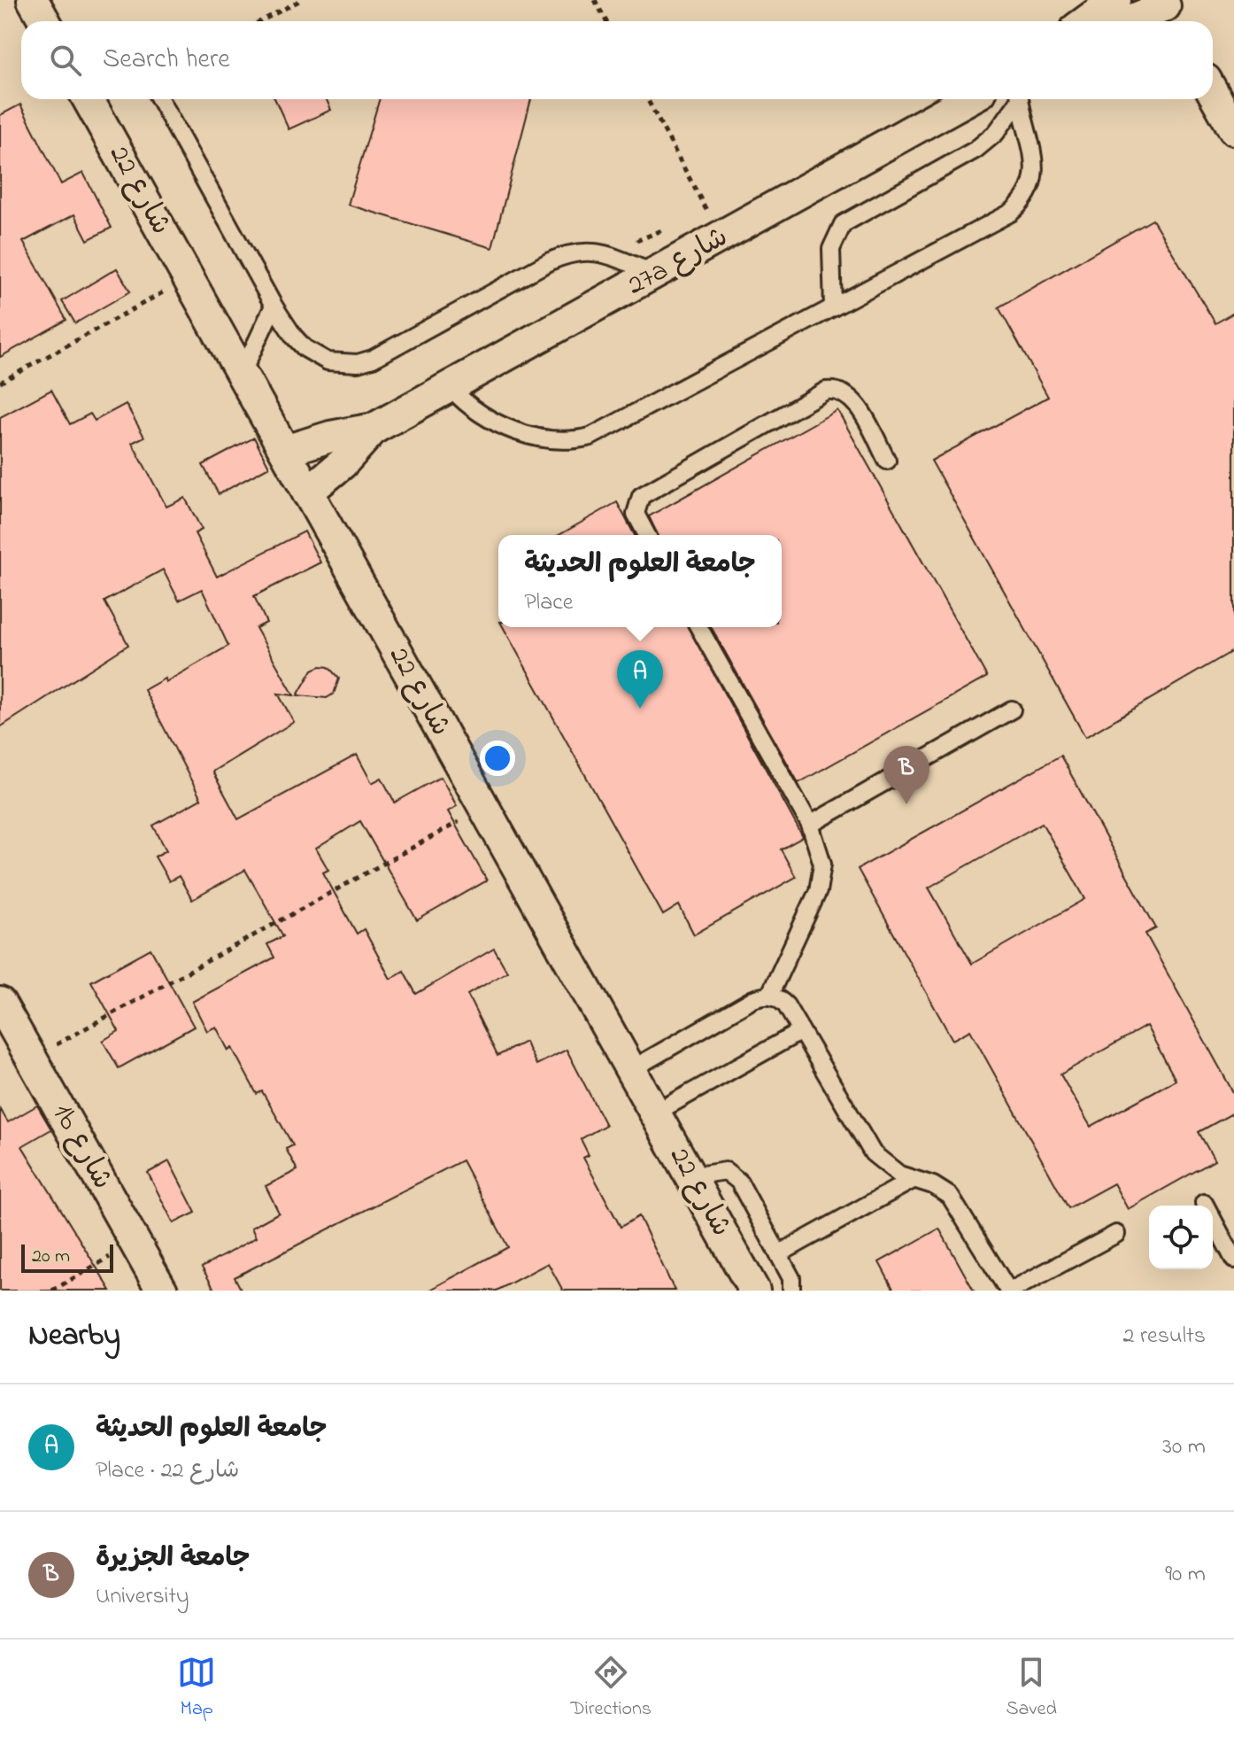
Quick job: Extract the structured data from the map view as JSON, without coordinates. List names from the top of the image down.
{
  "streets": {
    "street": ["شارع 22", "27a شارع", "1b شارع"]
  },
  "crossings": [
    ["شارع 22", "27a شارع"]
  ],
  "scale_bar": "20 m",
  "page": {
    "search": "Search here",
    "popup": ["جامعة العلوم الحديثة", "Place"],
    "pins": ["A", "B"],
    "scale": "20 m",
    "heading": ["Nearby", "2 results"],
    "list": [
      {
        "mark": "A",
        "name": "جامعة العلوم الحديثة",
        "note": "Place · شارع 22",
        "value": "30 m"
      },
      {
        "mark": "B",
        "name": "جامعة الجزيرة",
        "note": "University",
        "value": "90 m"
      }
    ],
    "nav": ["Map", "Directions", "Saved"]
  }
}
